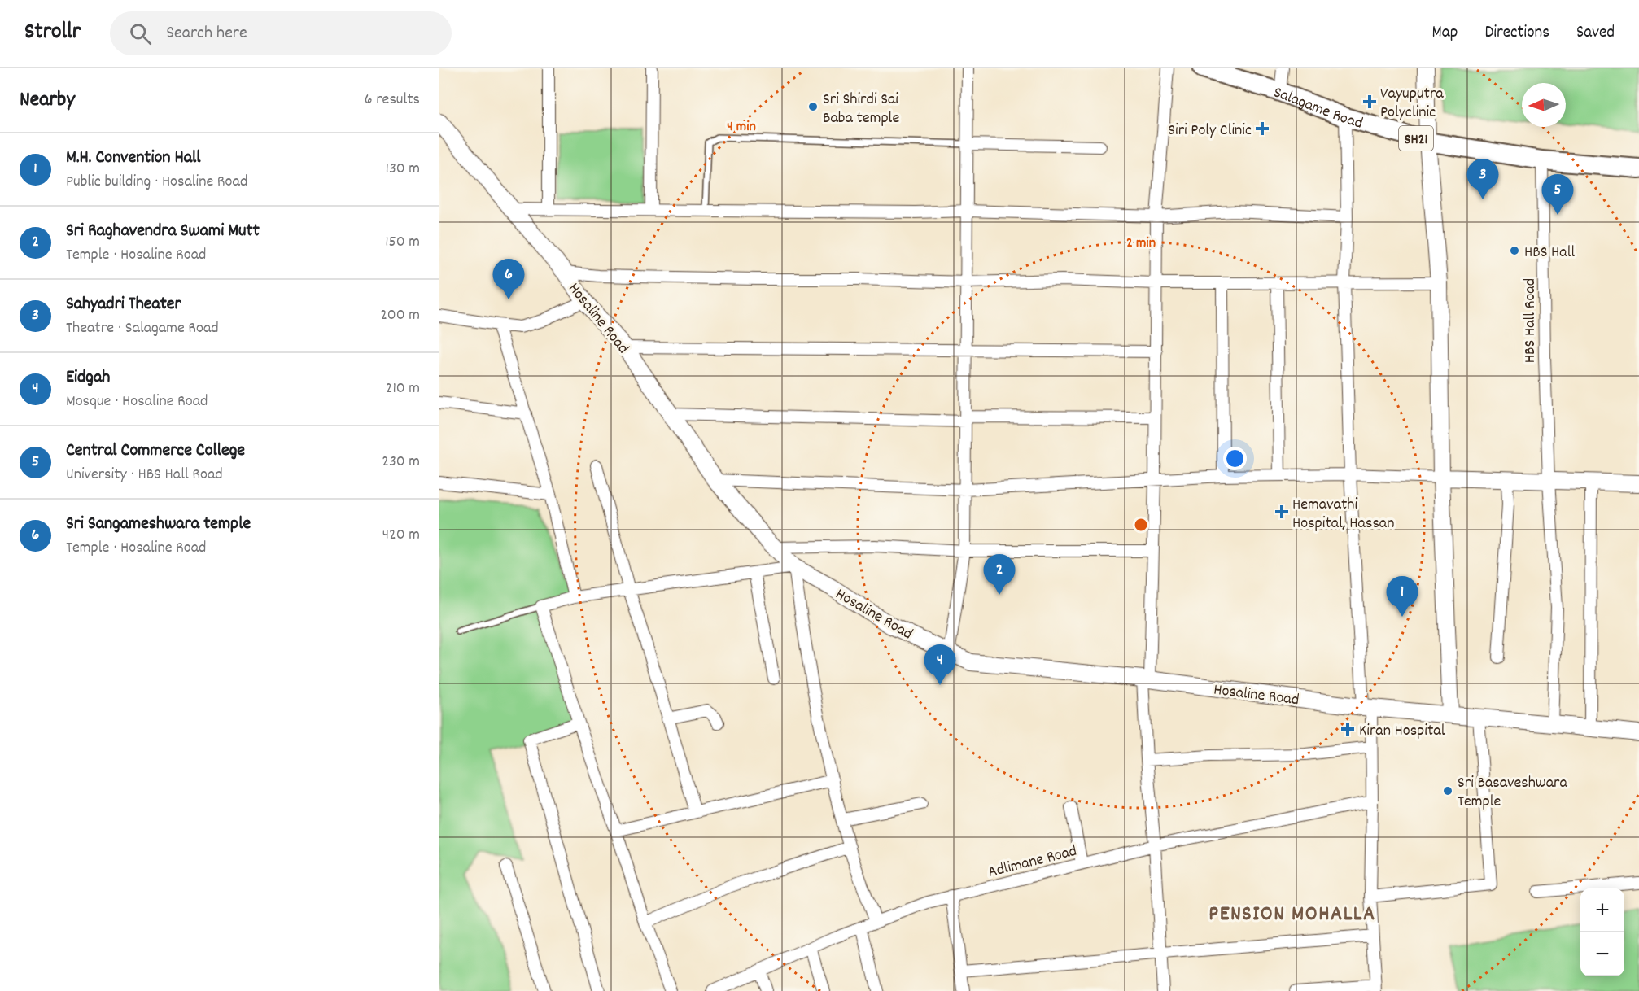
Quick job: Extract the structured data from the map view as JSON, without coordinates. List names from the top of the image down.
{
  "streets": {
    "main road": ["Salagame Road", "SH21"],
    "street": ["Hosaline Road", "HBS Hall Road", "Adlimane Road"]
  },
  "crossings": [
    ["Salagame Road", "HBS Hall Road"],
    ["Hosaline Road", "HBS Hall Road"]
  ],
  "districts": ["PENSION MOHALLA"],
  "places": {
    "health": [
      "Vayuputra Polyclinic",
      "Siri Poly Clinic",
      "Hemavathi Hospital, Hassan",
      "Kiran Hospital"
    ],
    "other": ["Sri Shirdi Sai Baba temple", "HBS Hall", "Sri Basaveshwara Temple"]
  },
  "north": "left",
  "page": {
    "header": "Strollr",
    "search": "Search here",
    "nav": ["Map", "Directions", "Saved"],
    "heading": ["Nearby", "6 results"],
    "list": [
      {
        "mark": "1",
        "name": "M.H. Convention Hall",
        "note": "Public building · Hosaline Road",
        "value": "130 m"
      },
      {
        "mark": "2",
        "name": "Sri Raghavendra Swami Mutt",
        "note": "Temple · Hosaline Road",
        "value": "150 m"
      },
      {
        "mark": "3",
        "name": "Sahyadri Theater",
        "note": "Theatre · Salagame Road",
        "value": "200 m"
      },
      {
        "mark": "4",
        "name": "Eidgah",
        "note": "Mosque · Hosaline Road",
        "value": "210 m"
      },
      {
        "mark": "5",
        "name": "Central Commerce College",
        "note": "University · HBS Hall Road",
        "value": "230 m"
      },
      {
        "mark": "6",
        "name": "Sri Sangameshwara temple",
        "note": "Temple · Hosaline Road",
        "value": "420 m"
      }
    ],
    "pins": [
      "3",
      "5",
      "6",
      "2",
      "1",
      "4"
    ],
    "map_buttons": ["+", "−"]
  },
  "rings": ["4 min", "2 min"]
}
